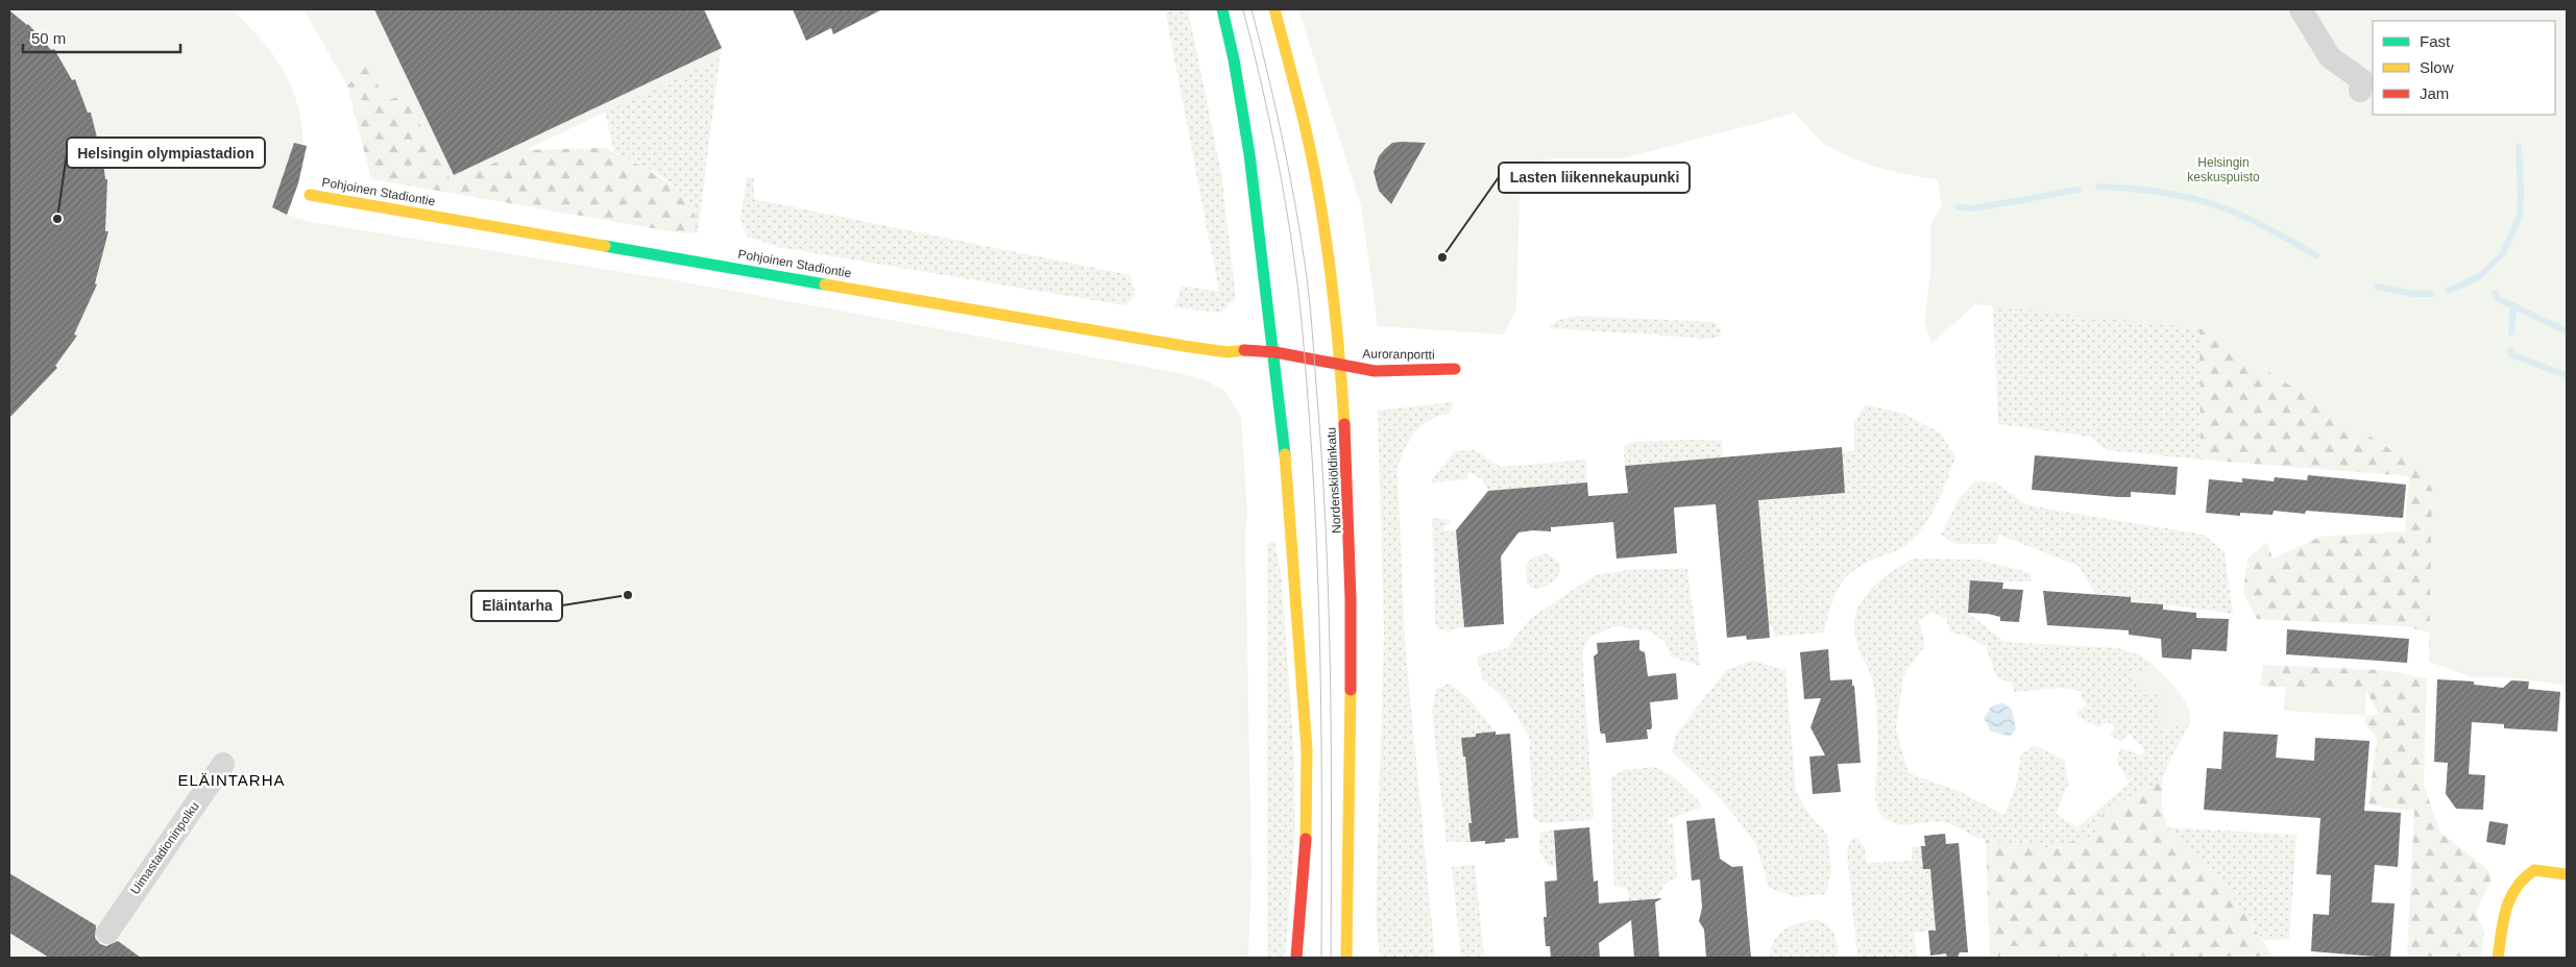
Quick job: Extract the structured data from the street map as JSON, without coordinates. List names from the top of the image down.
{
  "streets": {
    "main road": ["Pohjoinen Stadiontie", "Auroranportti", "Nordenskiöldinkatu"],
    "street": ["Uimastadioninpolku"]
  },
  "crossings": [
    ["Pohjoinen Stadiontie", "Auroranportti"],
    ["Pohjoinen Stadiontie", "Nordenskiöldinkatu"],
    ["Auroranportti", "Nordenskiöldinkatu"]
  ],
  "districts": ["ELÄINTARHA"],
  "parks": ["Helsingin keskuspuisto"],
  "places": ["Helsingin olympiastadion", "Lasten liikennekaupunki", "Eläintarha"],
  "legend": ["Fast", "Slow", "Jam"],
  "scale_bar": "50 m"
}
